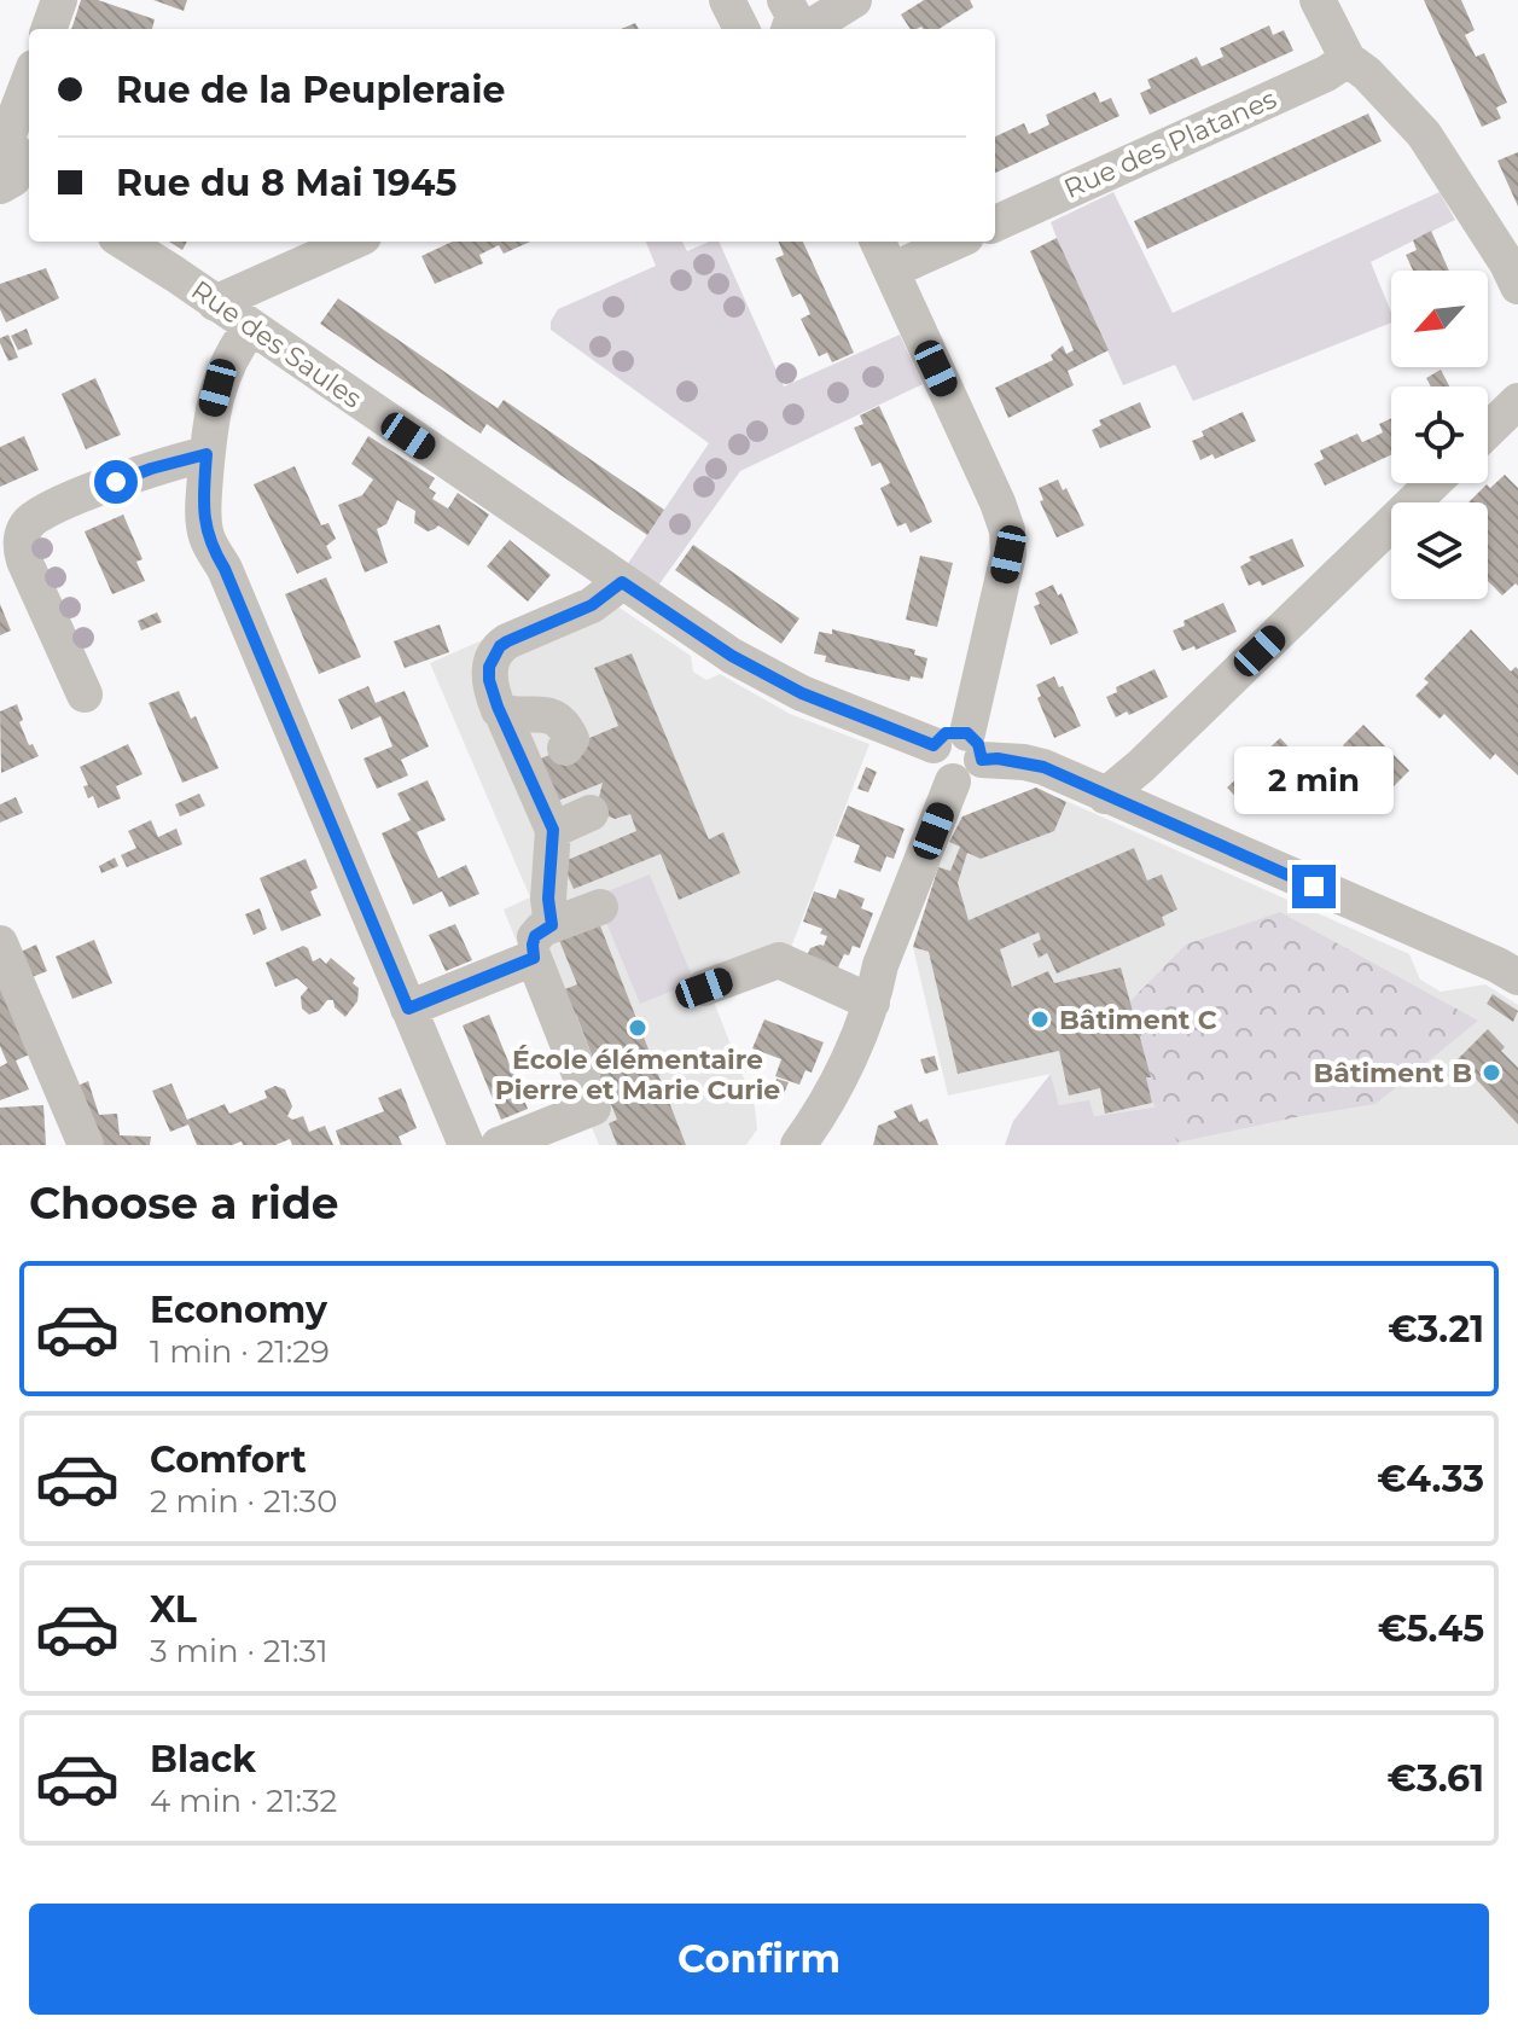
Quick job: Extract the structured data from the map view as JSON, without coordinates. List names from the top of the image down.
{
  "streets": {
    "street": ["Rue des Platanes", "Rue des Saules"]
  },
  "places": ["Bâtiment C", "École élémentaire Pierre et Marie Curie", "Bâtiment B"],
  "north": "bottom left",
  "page": {
    "banner": ["Rue de la Peupleraie", "Rue du 8 Mai 1945"],
    "bubble": "2 min",
    "heading": "Choose a ride",
    "list": [
      {
        "name": "Economy",
        "note": "1 min · 21:29",
        "value": "€3.21"
      },
      {
        "name": "Comfort",
        "note": "2 min · 21:30",
        "value": "€4.33"
      },
      {
        "name": "XL",
        "note": "3 min · 21:31",
        "value": "€5.45"
      },
      {
        "name": "Black",
        "note": "4 min · 21:32",
        "value": "€3.61"
      }
    ],
    "buttons": "Confirm"
  }
}
